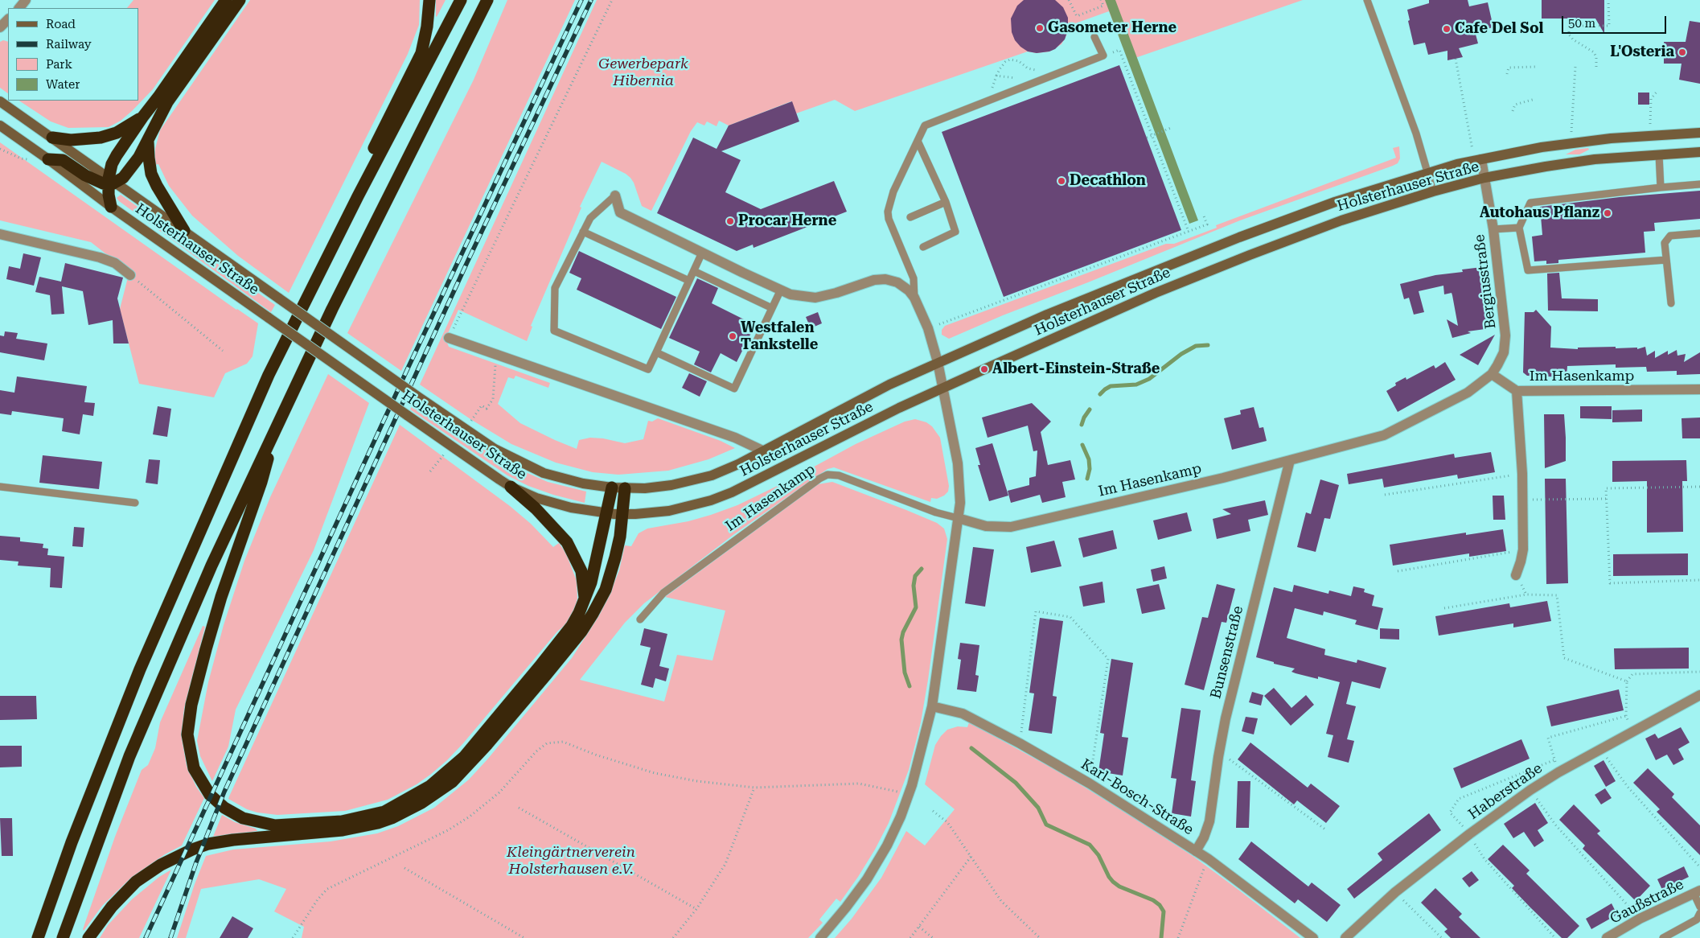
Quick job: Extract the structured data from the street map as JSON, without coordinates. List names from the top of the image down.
{
  "streets": {
    "main road": ["Holsterhauser Straße"],
    "street": [
      "Bergiusstraße",
      "Im Hasenkamp",
      "Bunsenstraße",
      "Haberstraße",
      "Karl-Bosch-Straße",
      "Gaußstraße"
    ]
  },
  "crossings": [
    ["Holsterhauser Straße", "Bergiusstraße"],
    ["Bergiusstraße", "Im Hasenkamp"],
    ["Im Hasenkamp", "Bunsenstraße"],
    ["Bunsenstraße", "Karl-Bosch-Straße"]
  ],
  "parks": ["Gewerbepark Hibernia", "Kleingärtnerverein Holsterhausen e.V."],
  "places": [
    "Gasometer Herne",
    "Cafe Del Sol",
    "L'Osteria",
    "Decathlon",
    "Autohaus Pflanz",
    "Procar Herne",
    "Westfalen Tankstelle",
    "Albert-Einstein-Straße"
  ],
  "legend": [
    "Road",
    "Railway",
    "Park",
    "Water"
  ],
  "scale_bar": "50 m"
}
